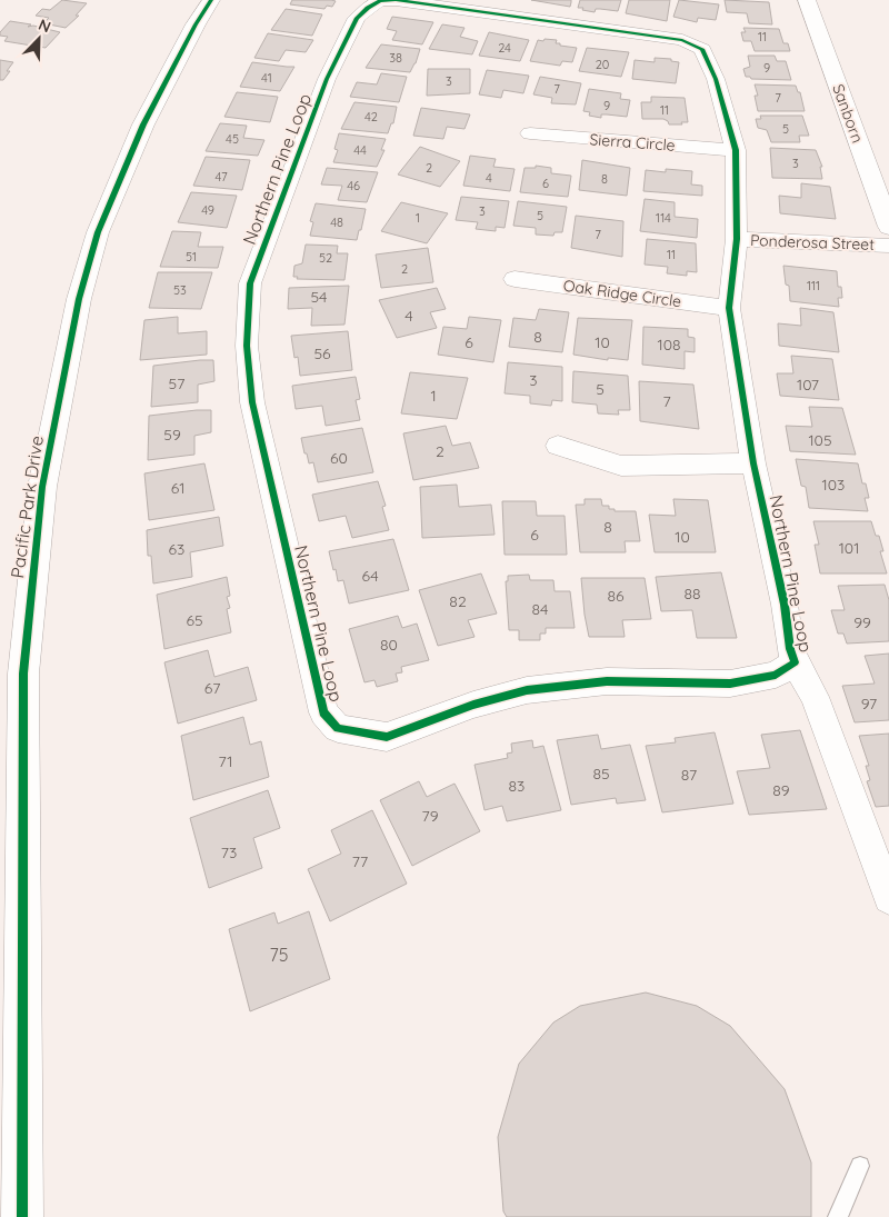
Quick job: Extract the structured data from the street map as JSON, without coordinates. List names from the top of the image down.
{
  "streets": {
    "main road": ["Sanborn", "Pacific Park Drive"],
    "street": [
      "Sierra Circle",
      "Northern Pine Loop",
      "Ponderosa Street",
      "Oak Ridge Circle"
    ]
  },
  "crossings": [
    ["Sierra Circle", "Northern Pine Loop"],
    ["Northern Pine Loop", "Ponderosa Street"],
    ["Northern Pine Loop", "Oak Ridge Circle"]
  ],
  "house_numbers": [
    "11",
    "24",
    "38",
    "20",
    "9",
    "41",
    "3",
    "7",
    "7",
    "9",
    "11",
    "42",
    "5",
    "45",
    "44",
    "3",
    "2",
    "47",
    "4",
    "8",
    "6",
    "46",
    "49",
    "3",
    "5",
    "1",
    "114",
    "48",
    "7",
    "11",
    "51",
    "52",
    "2",
    "111",
    "53",
    "54",
    "4",
    "8",
    "6",
    "10",
    "108",
    "56",
    "3",
    "57",
    "107",
    "5",
    "1",
    "7",
    "59",
    "105",
    "2",
    "60",
    "103",
    "61",
    "8",
    "6",
    "10",
    "101",
    "63",
    "64",
    "88",
    "86",
    "82",
    "84",
    "65",
    "99",
    "80",
    "67",
    "97",
    "71",
    "85",
    "87",
    "83",
    "89",
    "79",
    "73",
    "77",
    "75"
  ],
  "north": "top right"
}
